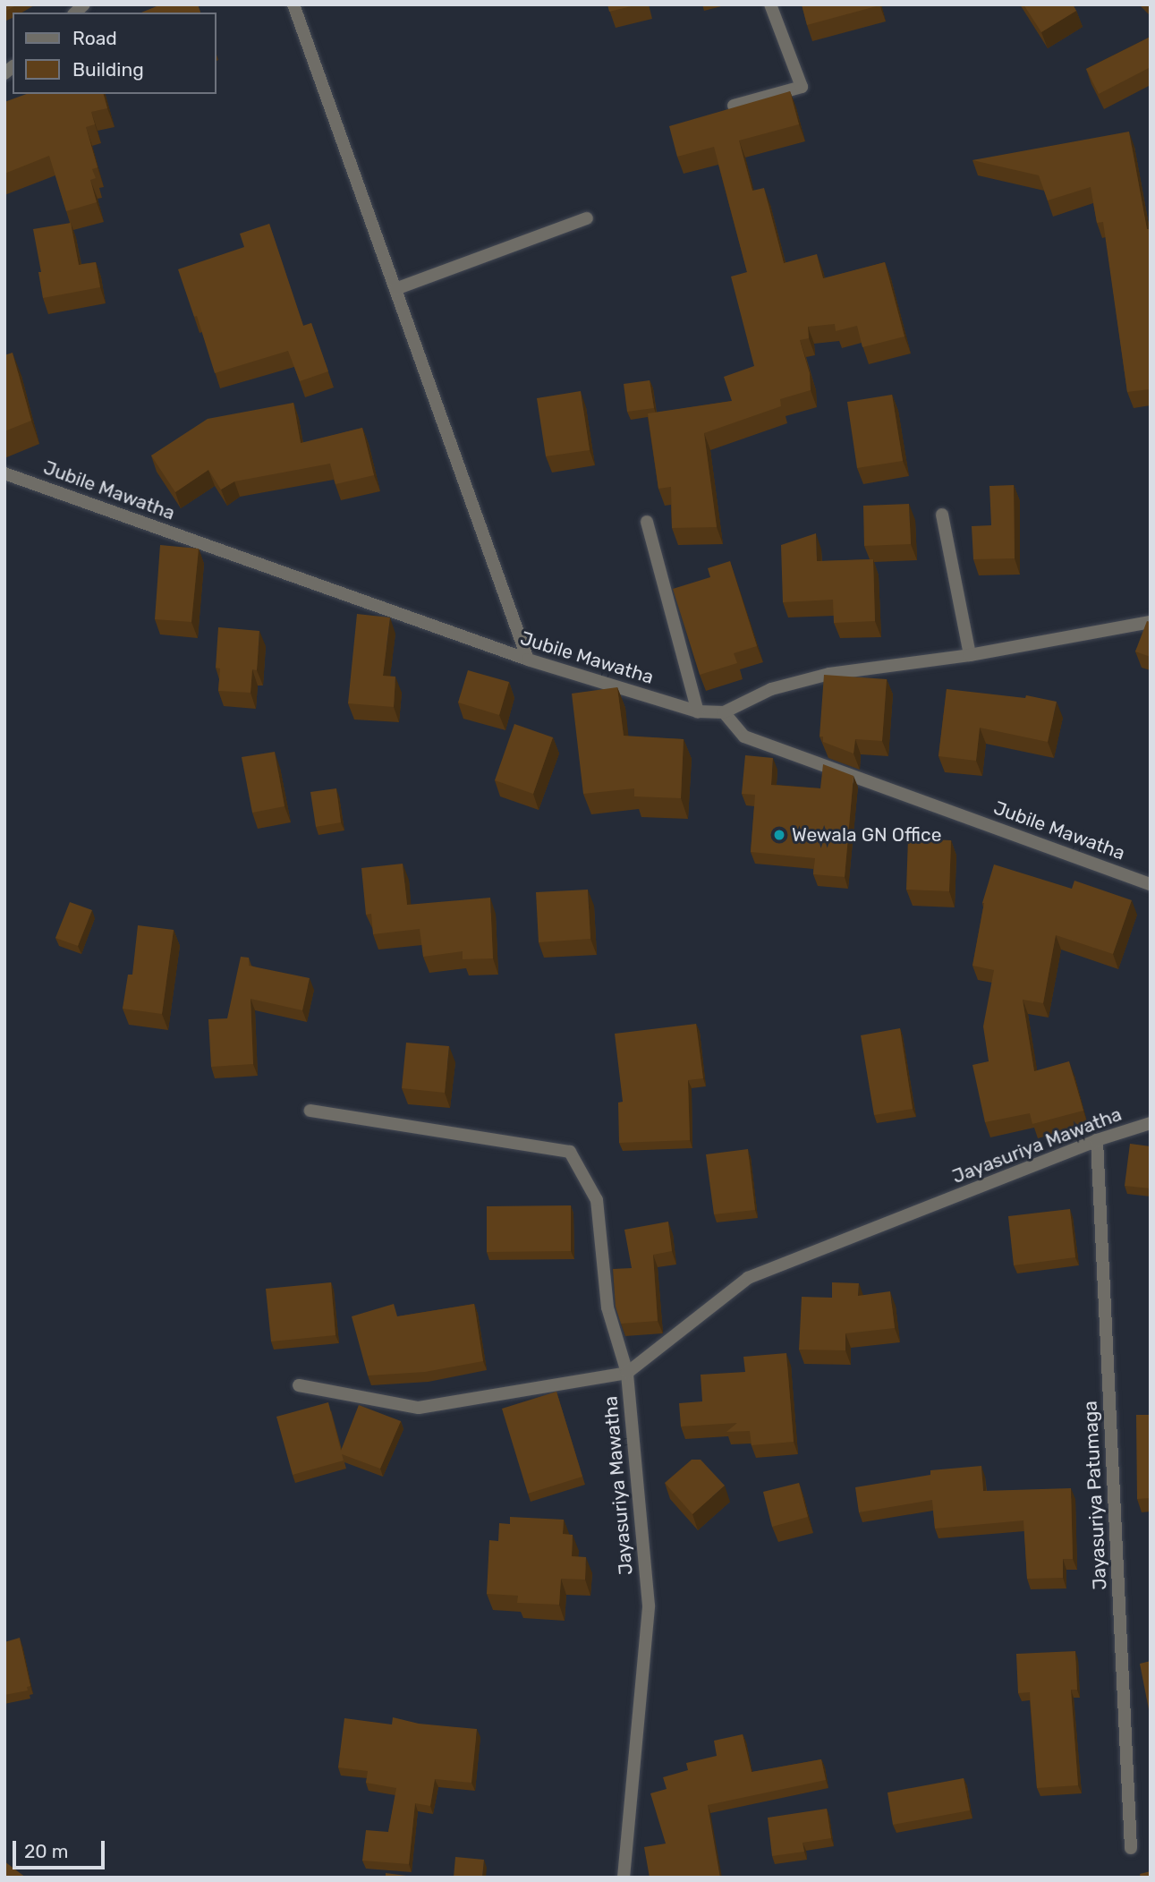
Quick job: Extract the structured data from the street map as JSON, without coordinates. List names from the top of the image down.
{
  "streets": {
    "street": ["Jubile Mawatha", "Jayasuriya Mawatha", "Jayasuriya Patumaga"]
  },
  "crossings": [
    ["Jayasuriya Mawatha", "Jayasuriya Patumaga"]
  ],
  "places": ["Wewala GN Office"],
  "legend": ["Road", "Building"],
  "scale_bar": "20 m"
}
